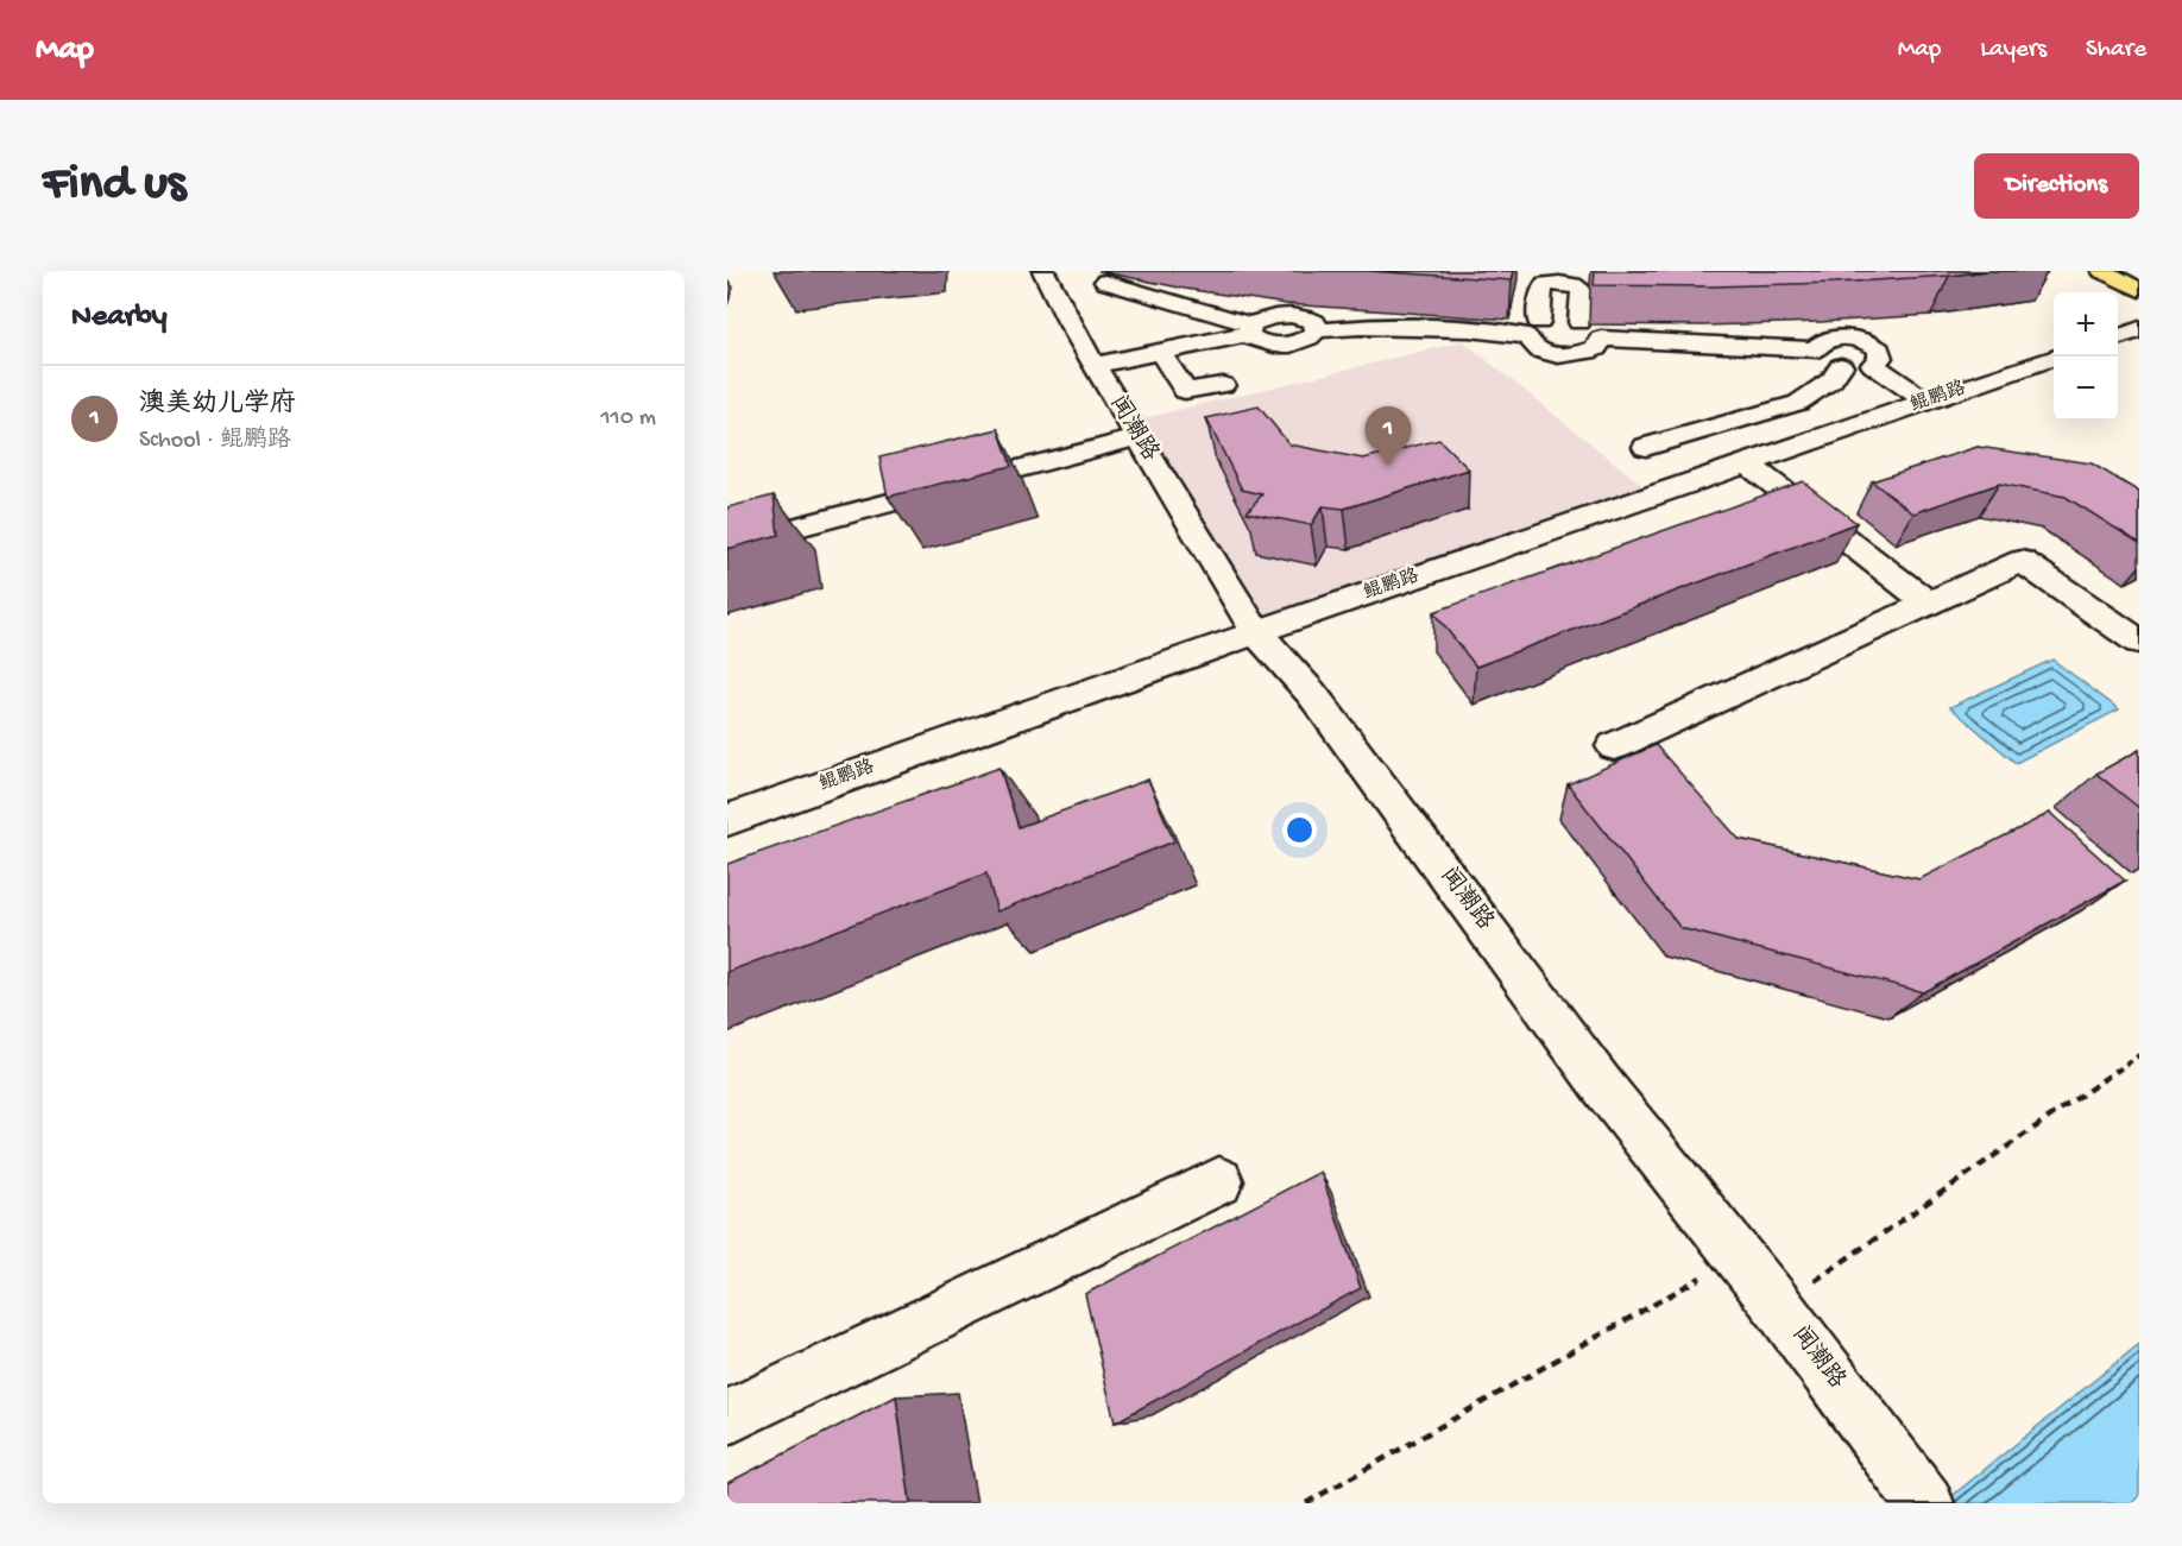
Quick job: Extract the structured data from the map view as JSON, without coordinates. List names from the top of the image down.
{
  "streets": {
    "street": ["鲲鹏路", "闻潮路"]
  },
  "crossings": [
    ["鲲鹏路", "闻潮路"]
  ],
  "page": {
    "header": "Map",
    "nav": ["Map", "Layers", "Share"],
    "buttons": "Directions",
    "title": "Find us",
    "heading": "Nearby",
    "map_buttons": ["+", "−"],
    "list": [
      {
        "mark": "1",
        "name": "澳美幼儿学府",
        "note": "School · 鲲鹏路",
        "value": "110 m"
      }
    ],
    "pins": "1"
  }
}
